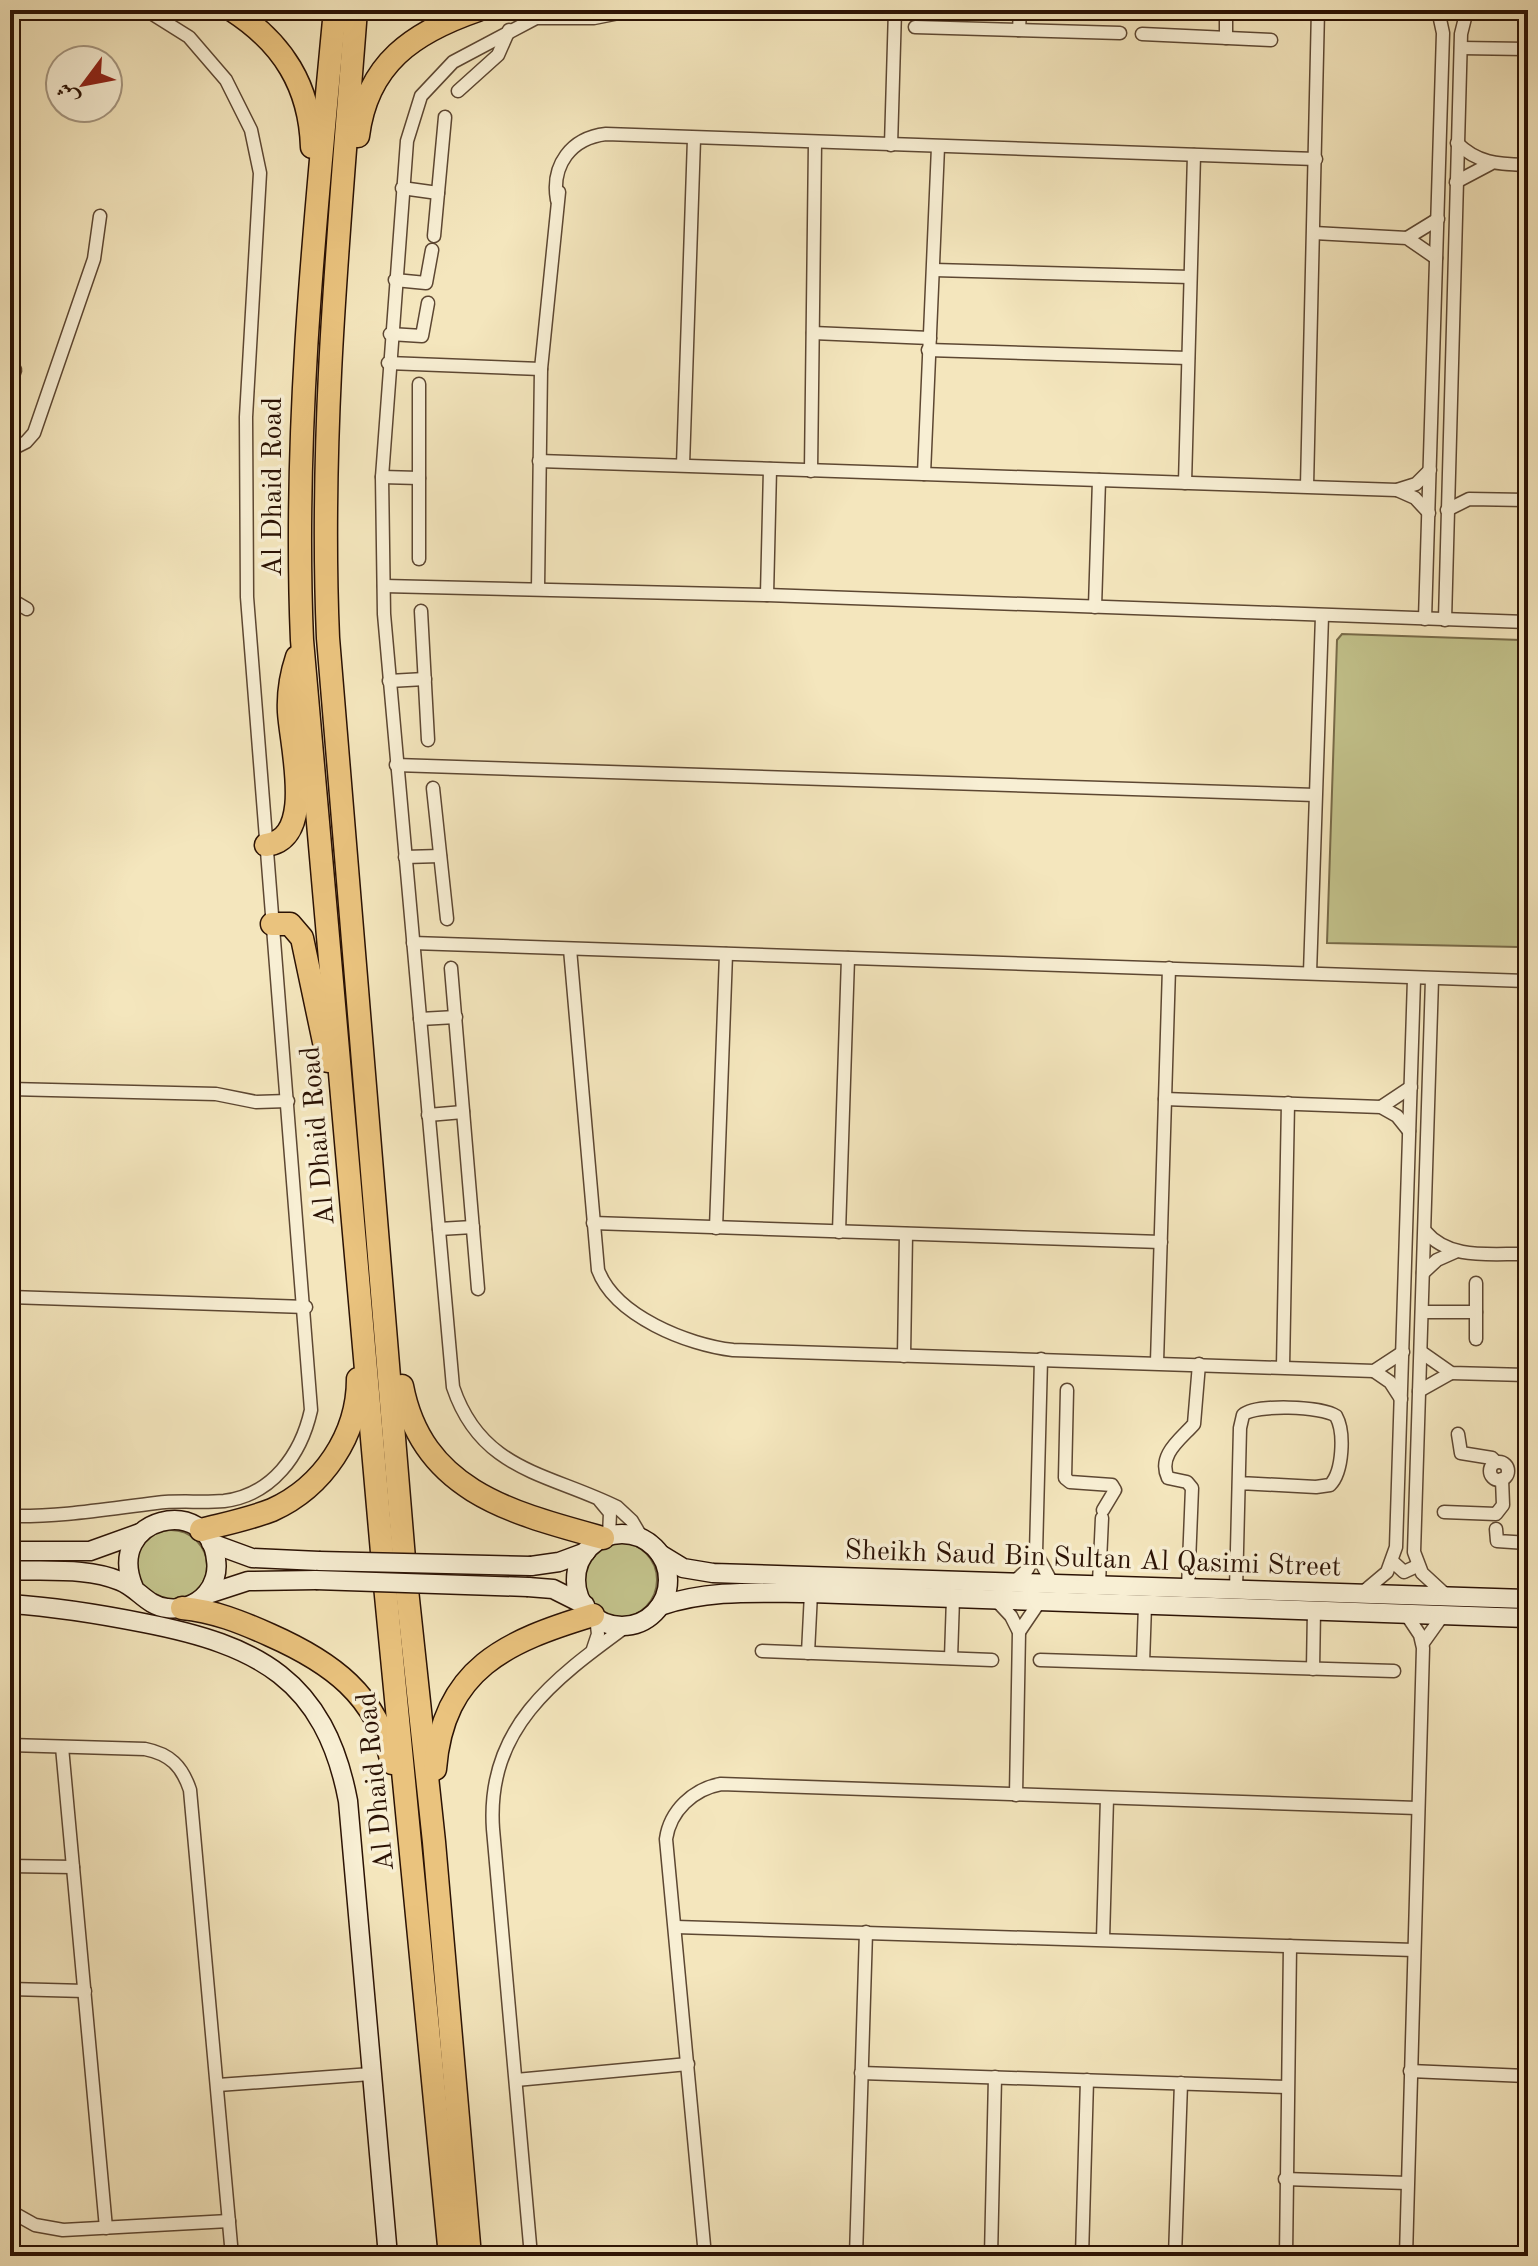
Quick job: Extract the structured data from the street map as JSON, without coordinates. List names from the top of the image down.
{
  "streets": {
    "highway": ["Al Dhaid Road"],
    "main road": ["Sheikh Saud Bin Sultan Al Qasimi Street"]
  },
  "north": "bottom left"
}
